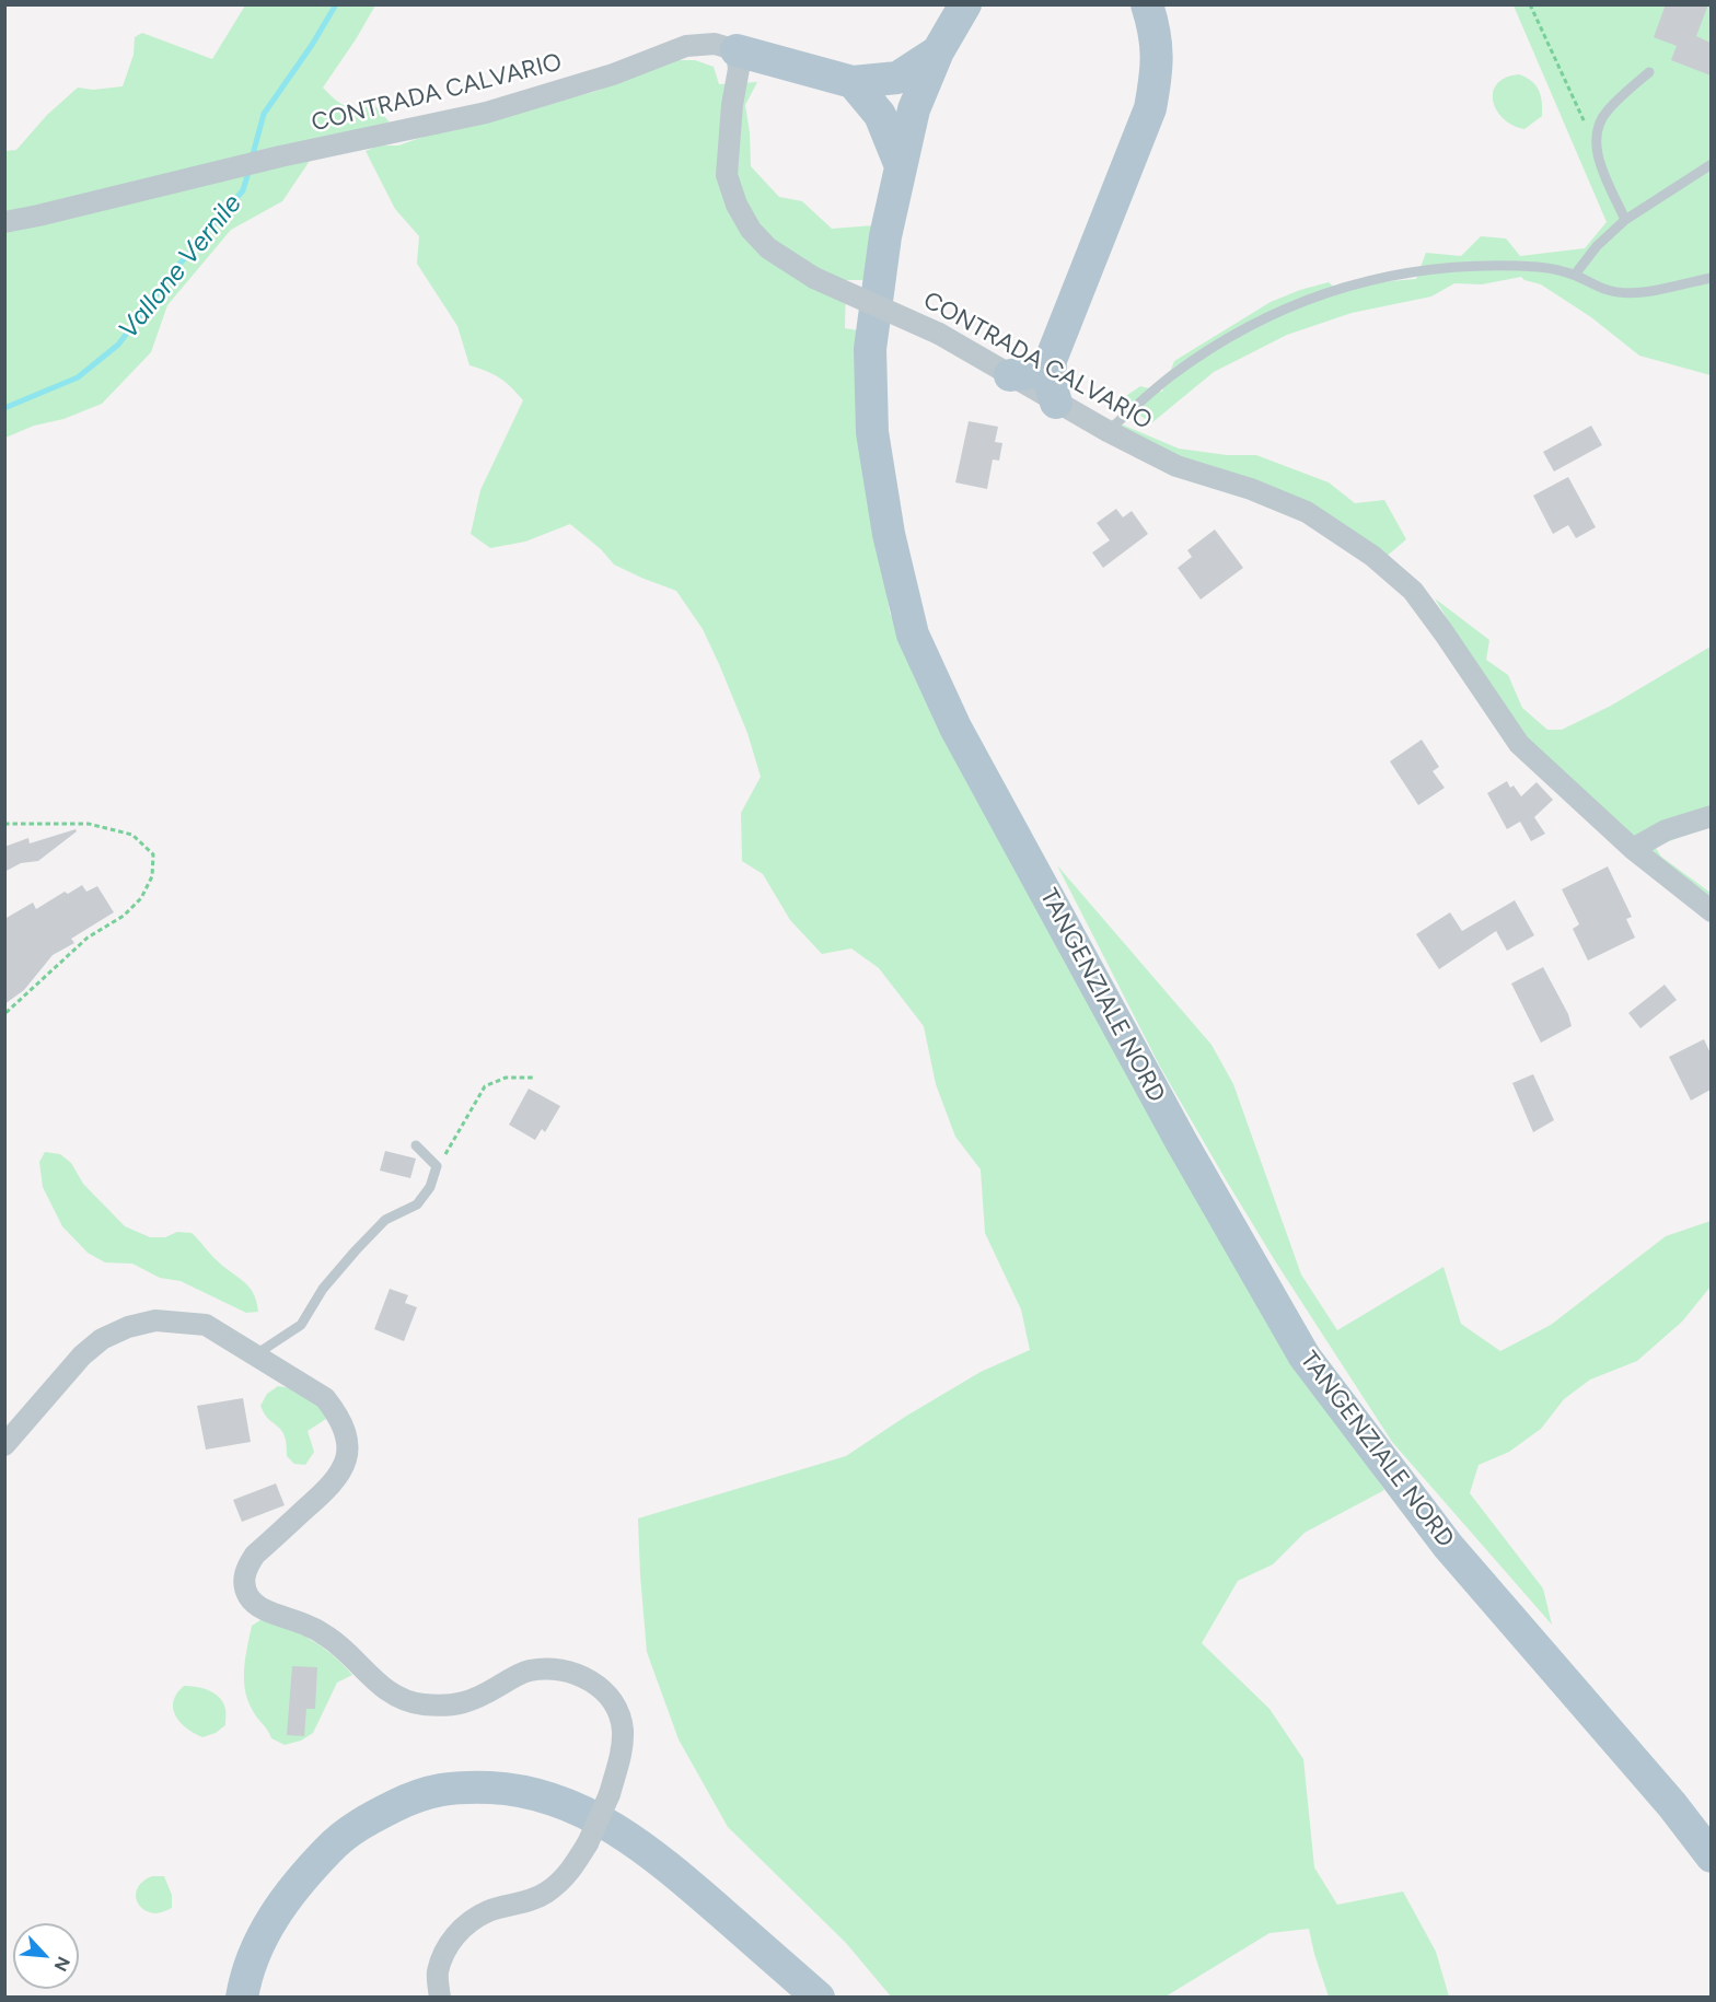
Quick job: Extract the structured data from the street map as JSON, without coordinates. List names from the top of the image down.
{
  "streets": {
    "main road": ["TANGENZIALE NORD"],
    "street": ["CONTRADA CALVARIO"]
  },
  "water": ["Vallone Vernile"],
  "north": "bottom right"
}
